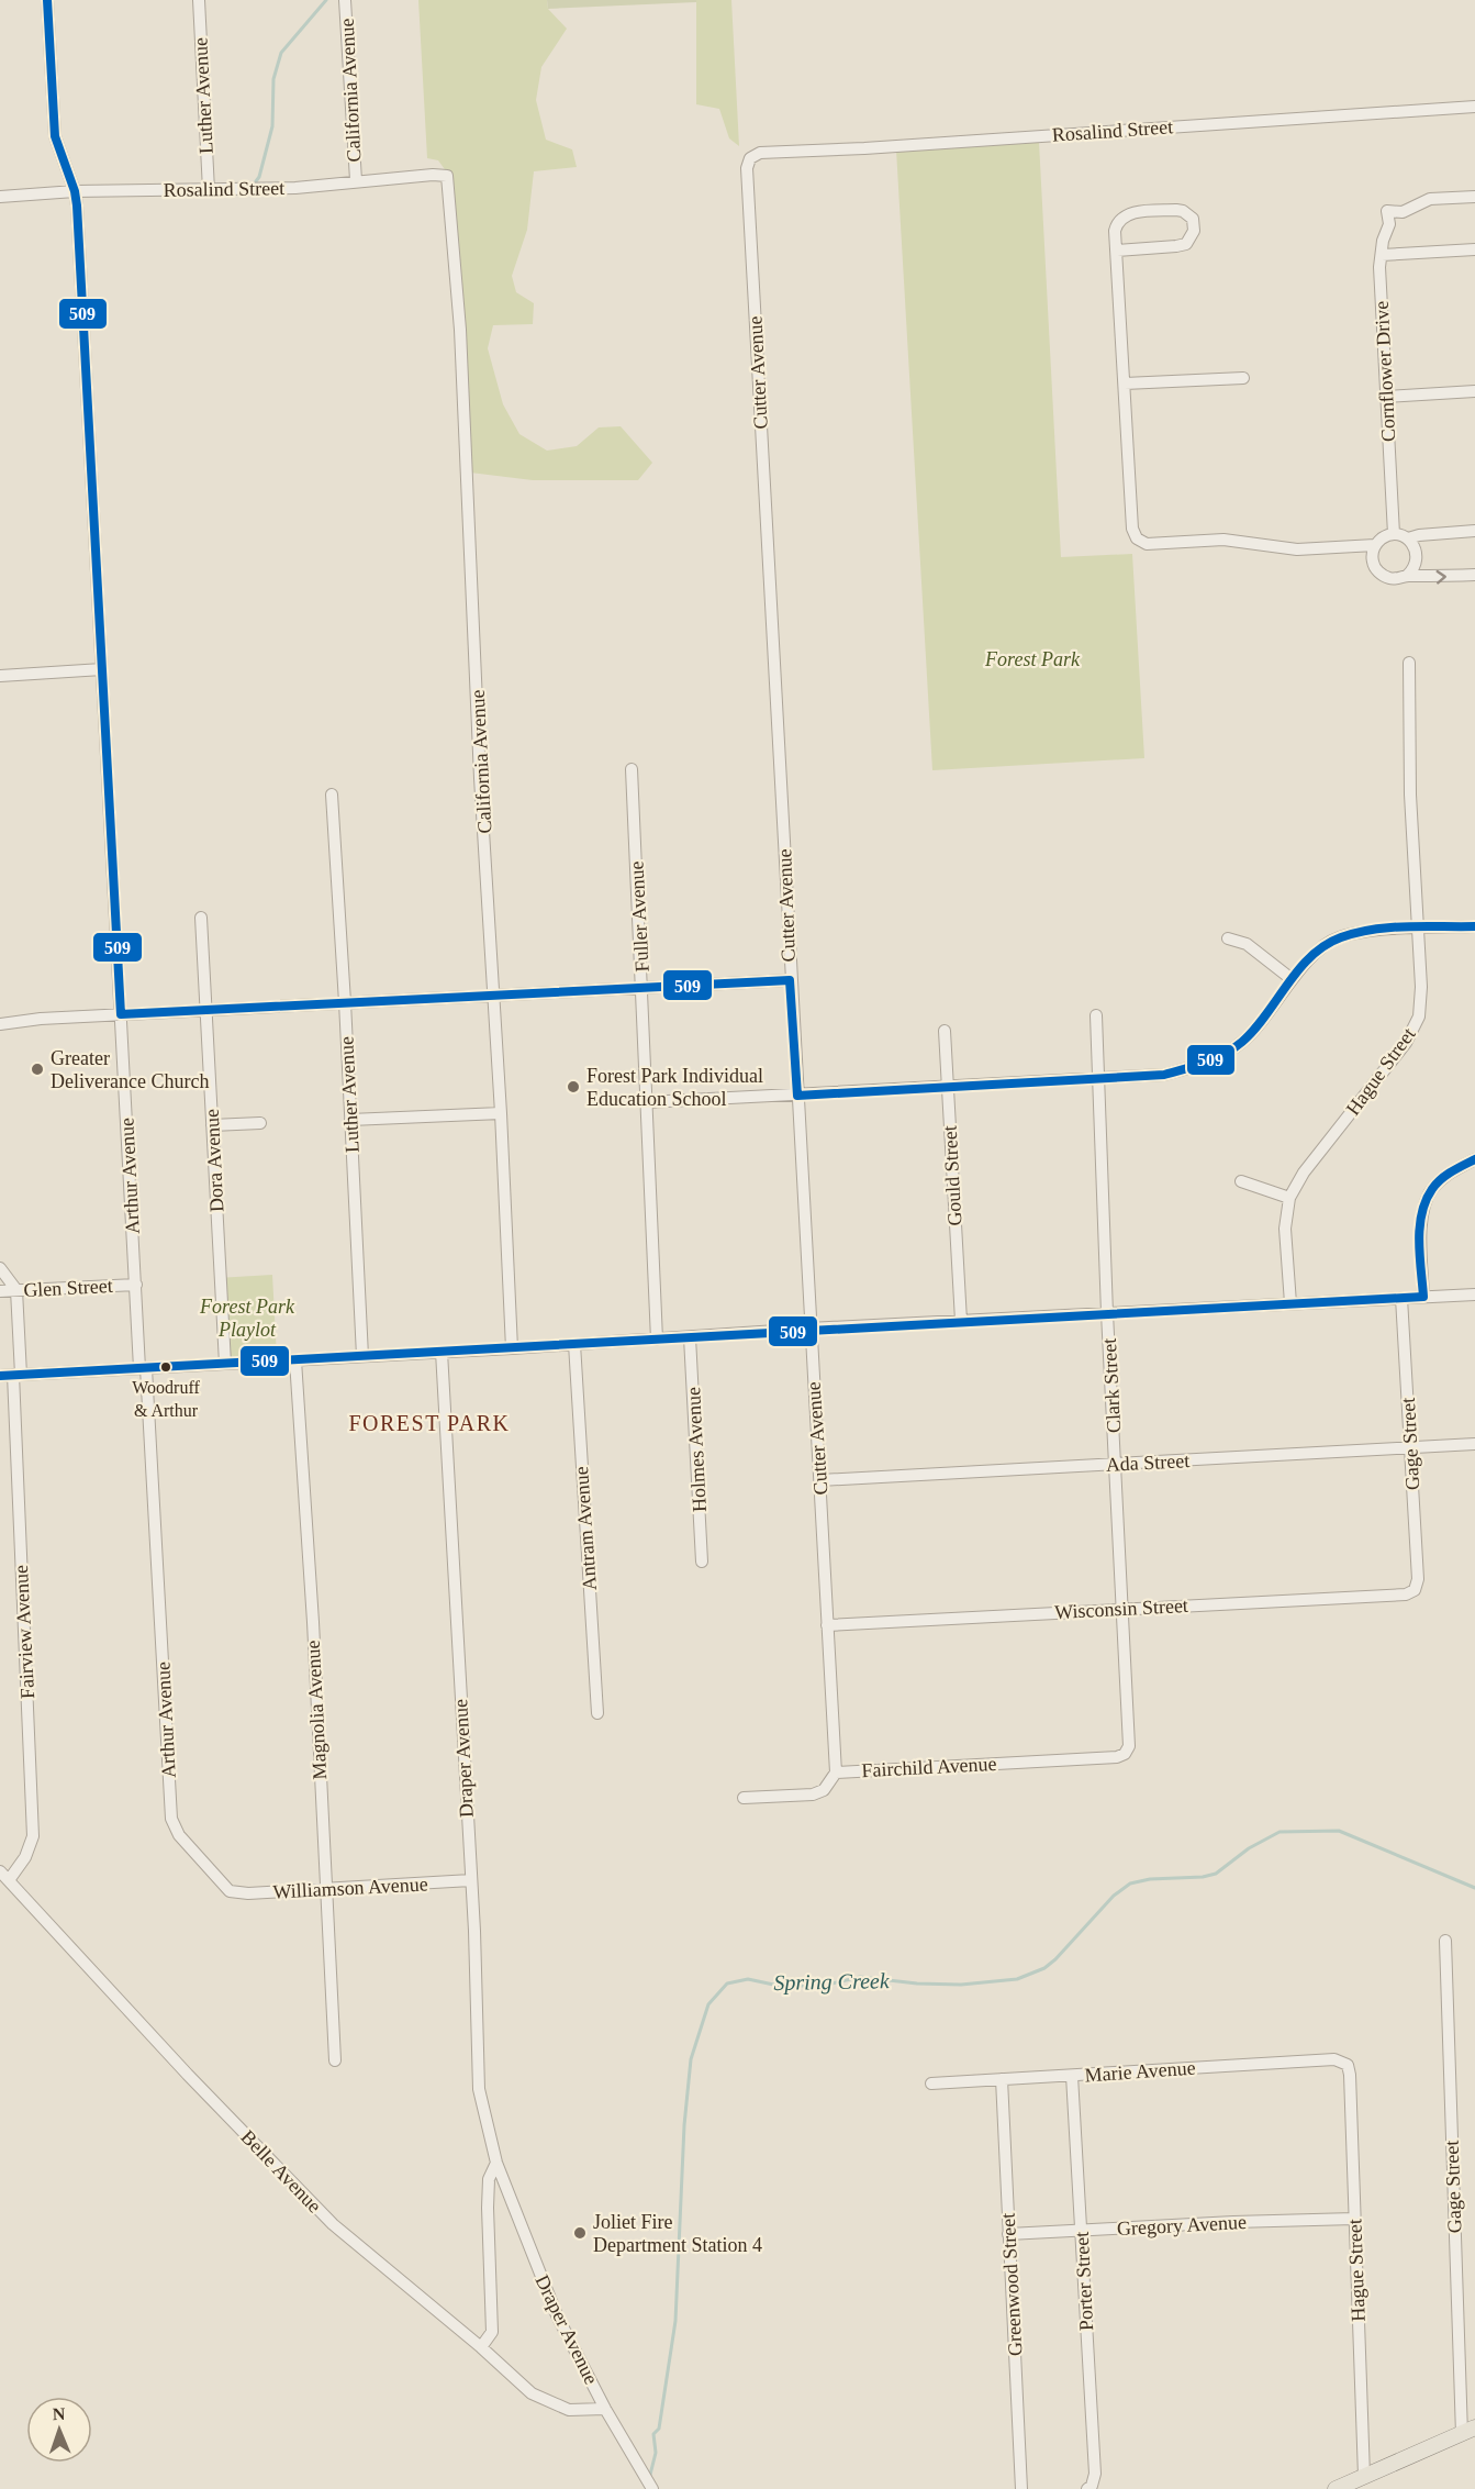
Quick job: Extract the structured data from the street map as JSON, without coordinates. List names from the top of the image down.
{
  "streets": {
    "street": [
      "California Avenue",
      "Luther Avenue",
      "Rosalind Street",
      "Cornflower Drive",
      "Cutter Avenue",
      "Fuller Avenue",
      "Hague Street",
      "Dora Avenue",
      "Arthur Avenue",
      "Gould Street",
      "Glen Street",
      "Clark Street",
      "Gage Street",
      "Holmes Avenue",
      "Ada Street",
      "Antram Avenue",
      "Wisconsin Street",
      "Fairview Avenue",
      "Magnolia Avenue",
      "Draper Avenue",
      "Fairchild Avenue",
      "Williamson Avenue",
      "Marie Avenue",
      "Belle Avenue",
      "Gregory Avenue",
      "Porter Street",
      "Greenwood Street"
    ]
  },
  "crossings": [
    ["California Avenue", "Rosalind Street"],
    ["Luther Avenue", "Rosalind Street"],
    ["Rosalind Street", "Cutter Avenue"],
    ["Rosalind Street", "Arthur Avenue"],
    ["Cutter Avenue", "Ada Street"],
    ["Cutter Avenue", "Wisconsin Street"],
    ["Cutter Avenue", "Fairchild Avenue"],
    ["Hague Street", "Marie Avenue"],
    ["Hague Street", "Gregory Avenue"],
    ["Arthur Avenue", "Glen Street"],
    ["Arthur Avenue", "Williamson Avenue"],
    ["Glen Street", "Fairview Avenue"],
    ["Clark Street", "Ada Street"],
    ["Clark Street", "Wisconsin Street"],
    ["Clark Street", "Fairchild Avenue"],
    ["Gage Street", "Ada Street"],
    ["Gage Street", "Wisconsin Street"],
    ["Fairview Avenue", "Belle Avenue"],
    ["Magnolia Avenue", "Williamson Avenue"],
    ["Draper Avenue", "Williamson Avenue"],
    ["Draper Avenue", "Belle Avenue"],
    ["Marie Avenue", "Porter Street"],
    ["Marie Avenue", "Greenwood Street"],
    ["Gregory Avenue", "Porter Street"],
    ["Gregory Avenue", "Greenwood Street"]
  ],
  "districts": ["FOREST PARK"],
  "water": ["Spring Creek"],
  "parks": ["Forest Park", "Forest Park Playlot"],
  "places": [
    "Greater Deliverance Church",
    "Forest Park Individual Education School",
    "Woodruff & Arthur",
    "Joliet Fire Department Station 4"
  ],
  "lines": ["transit line 509"],
  "north": "top"
}
